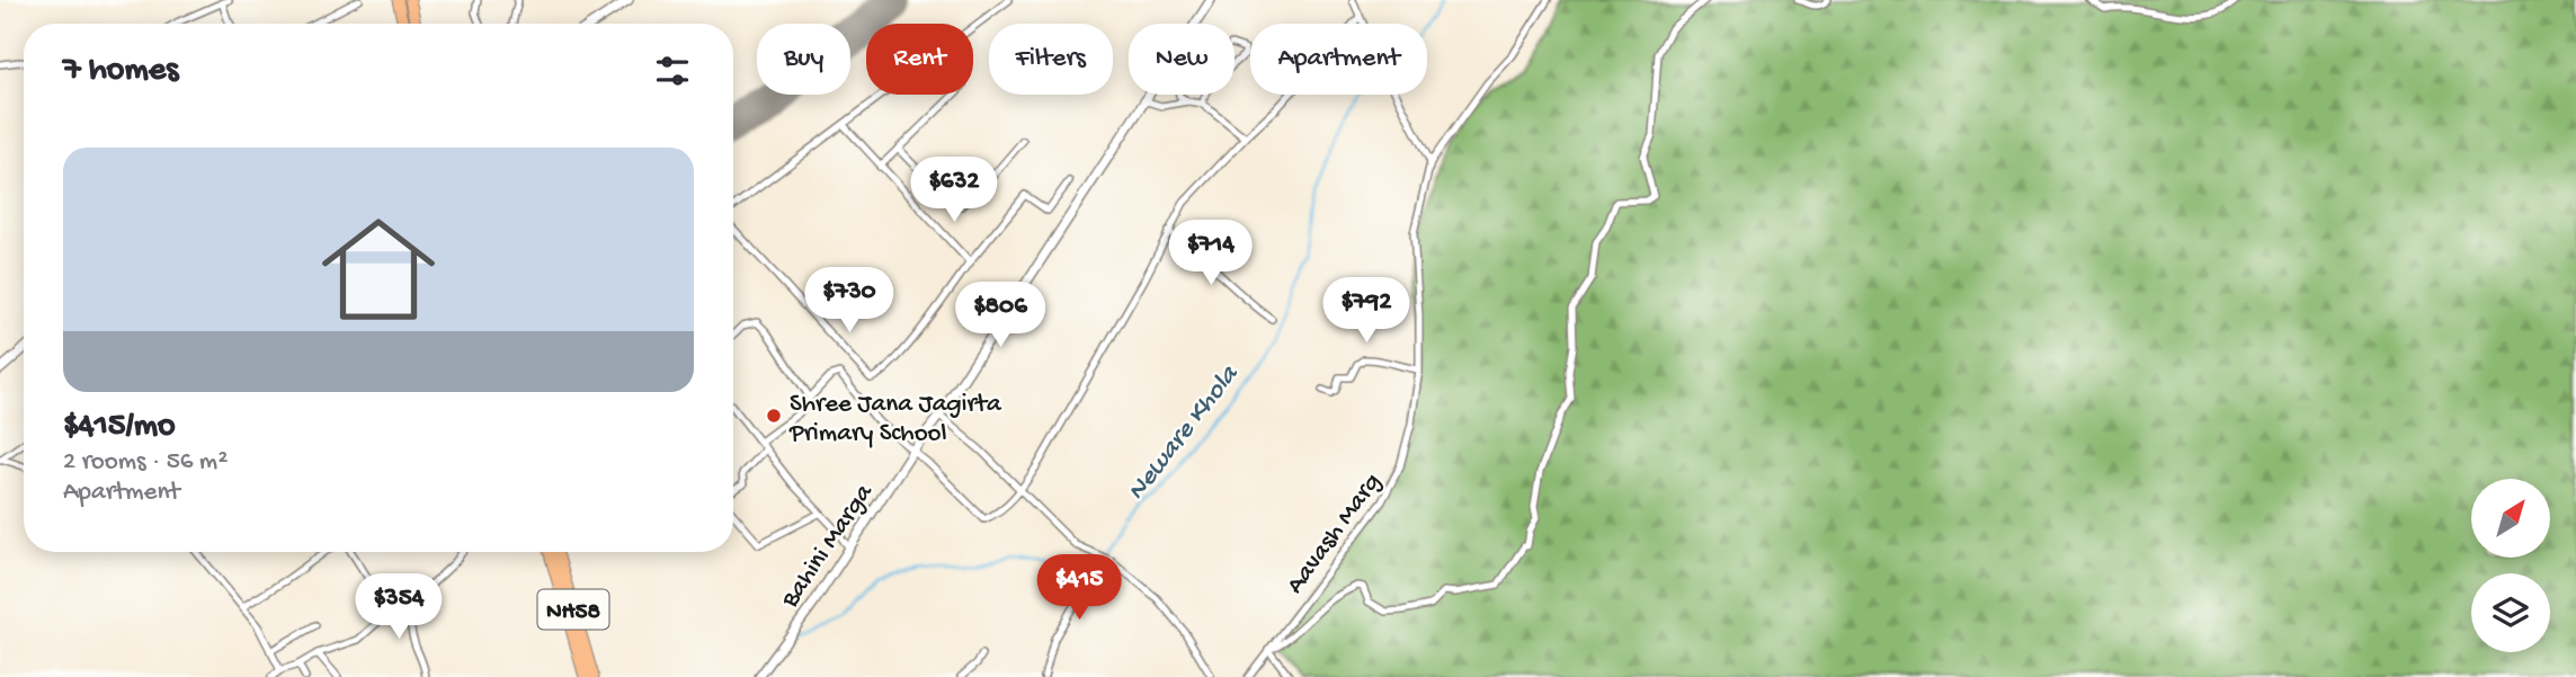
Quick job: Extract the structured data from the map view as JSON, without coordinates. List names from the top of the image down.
{
  "streets": {
    "main road": ["NH58"],
    "street": ["Aavash Marg", "Bahini Marga"]
  },
  "water": ["Neware Khola"],
  "places": ["Shree Jana Jagirta Primary School"],
  "north": "top right",
  "page": {
    "chip": [
      "Buy",
      "Rent",
      "Filters",
      "New",
      "Apartment"
    ],
    "heading": "7 homes",
    "list": [
      {
        "name": "$415/mo",
        "note": "2 rooms · 56 m² · Apartment"
      }
    ],
    "price": [
      "$632",
      "$714",
      "$730",
      "$792",
      "$806",
      "$415",
      "$354"
    ]
  }
}
